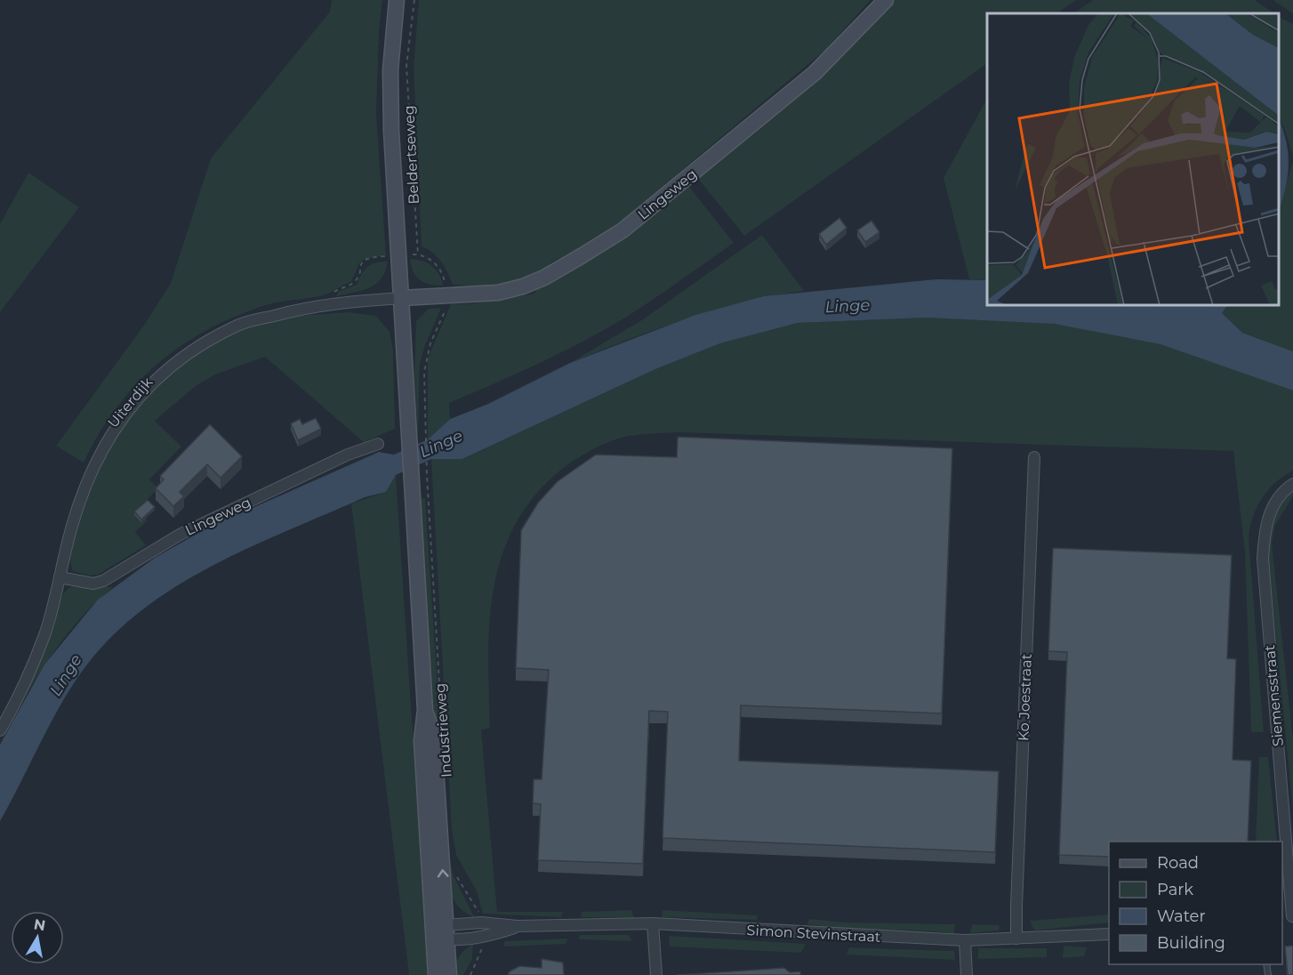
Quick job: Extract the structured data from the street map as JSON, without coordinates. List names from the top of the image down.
{
  "streets": {
    "main road": ["Beldertseweg", "Lingeweg", "Industrieweg"],
    "street": [
      "Uiterdijk",
      "Siemensstraat",
      "Ko Joestraat",
      "Simon Stevinstraat"
    ]
  },
  "crossings": [
    ["Beldertseweg", "Lingeweg"],
    ["Beldertseweg", "Uiterdijk"],
    ["Beldertseweg", "Industrieweg"],
    ["Lingeweg", "Uiterdijk"],
    ["Lingeweg", "Industrieweg"],
    ["Uiterdijk", "Industrieweg"],
    ["Ko Joestraat", "Simon Stevinstraat"],
    ["Industrieweg", "Simon Stevinstraat"]
  ],
  "water": ["Linge"],
  "legend": [
    "Road",
    "Park",
    "Water",
    "Building"
  ],
  "north": "top"
}
